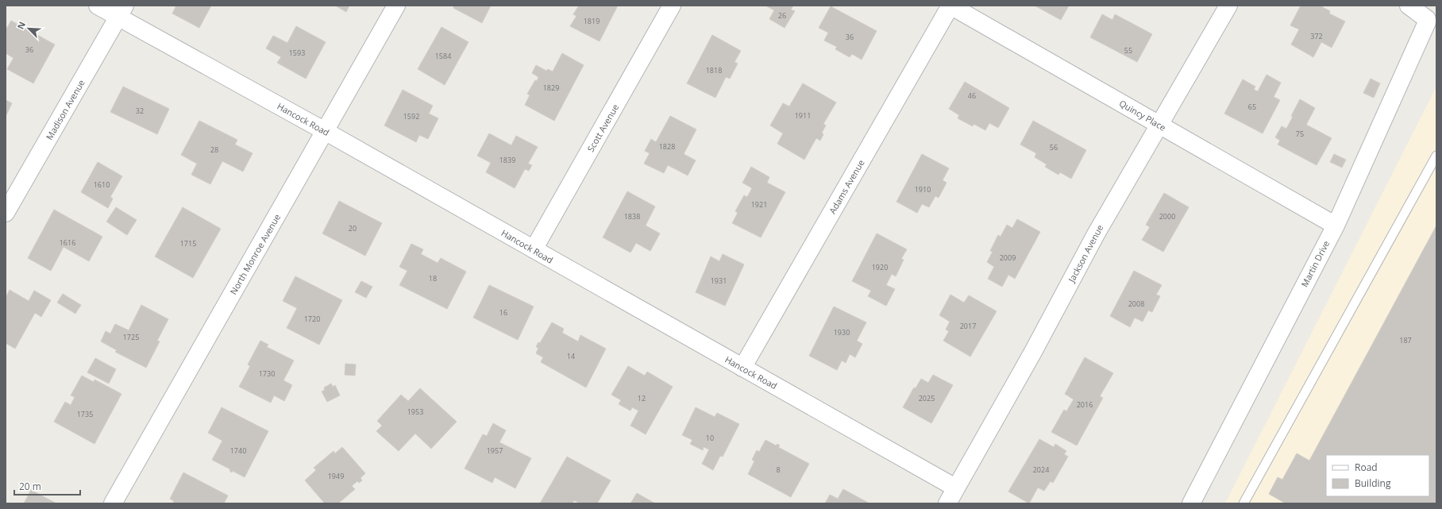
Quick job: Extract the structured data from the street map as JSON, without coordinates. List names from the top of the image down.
{
  "streets": {
    "street": [
      "Madison Avenue",
      "Quincy Place",
      "Hancock Road",
      "Scott Avenue",
      "Adams Avenue",
      "Jackson Avenue",
      "North Monroe Avenue",
      "Martin Drive"
    ]
  },
  "crossings": [
    ["Madison Avenue", "Hancock Road"],
    ["Quincy Place", "Adams Avenue"],
    ["Quincy Place", "Jackson Avenue"],
    ["Quincy Place", "Martin Drive"],
    ["Hancock Road", "Scott Avenue"],
    ["Hancock Road", "Adams Avenue"],
    ["Hancock Road", "Jackson Avenue"],
    ["Hancock Road", "North Monroe Avenue"]
  ],
  "house_numbers": [
    "26",
    "1819",
    "372",
    "36",
    "36",
    "55",
    "1593",
    "1584",
    "1818",
    "1829",
    "46",
    "65",
    "32",
    "1911",
    "1592",
    "75",
    "1828",
    "56",
    "28",
    "1839",
    "1610",
    "1910",
    "1921",
    "1838",
    "2000",
    "20",
    "1616",
    "1715",
    "2009",
    "1920",
    "18",
    "1931",
    "2008",
    "16",
    "1720",
    "2017",
    "1930",
    "1725",
    "187",
    "14",
    "1730",
    "12",
    "2025",
    "2016",
    "1953",
    "1735",
    "10",
    "1740",
    "1957",
    "8",
    "2024",
    "1949"
  ],
  "legend": ["Road", "Building"],
  "scale_bar": "20 m",
  "north": "top left"
}
